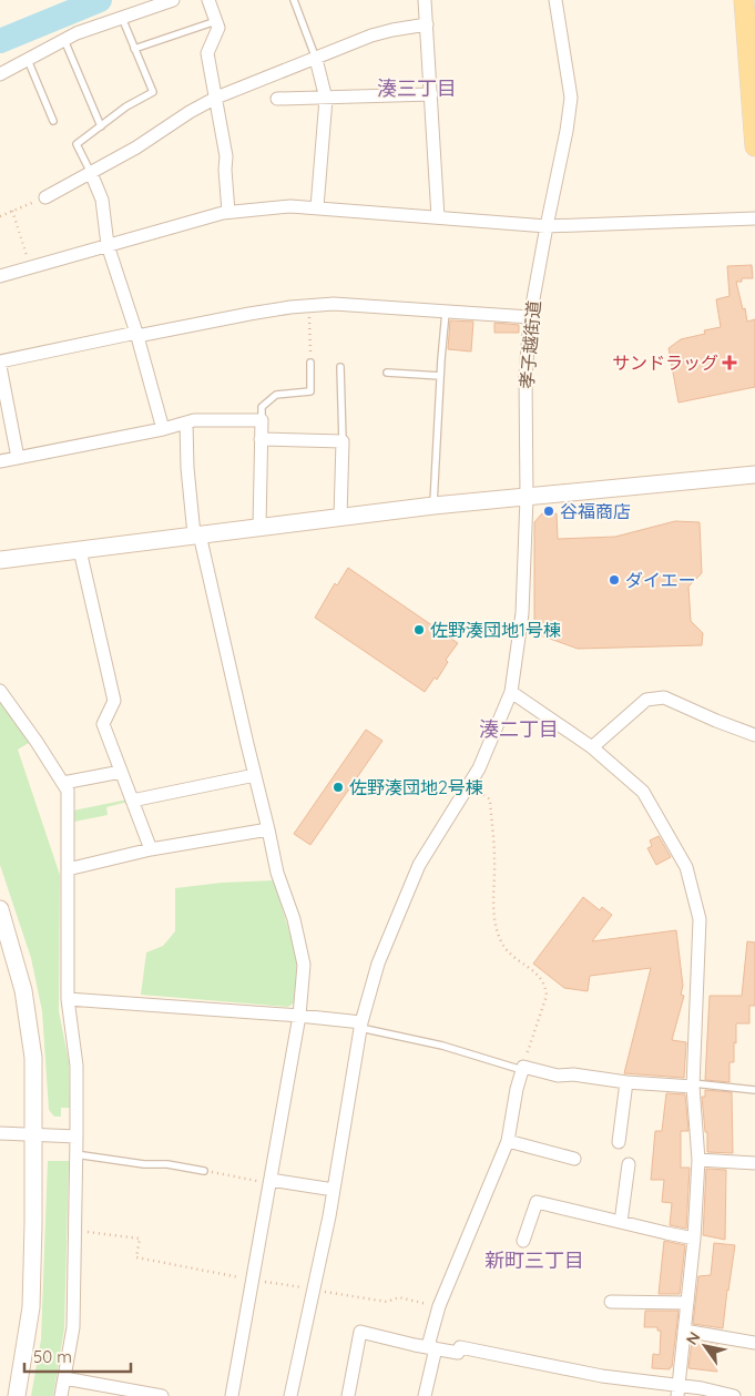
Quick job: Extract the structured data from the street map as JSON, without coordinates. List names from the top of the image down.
{
  "streets": {
    "street": ["孝子越街道"]
  },
  "districts": ["湊三丁目", "湊二丁目", "新町三丁目"],
  "places": {
    "health": ["サンドラッグ"],
    "other": [
      "谷福商店",
      "ダイエー",
      "佐野湊団地1号棟",
      "佐野湊団地2号棟"
    ]
  },
  "scale_bar": "50 m",
  "north": "top left"
}
